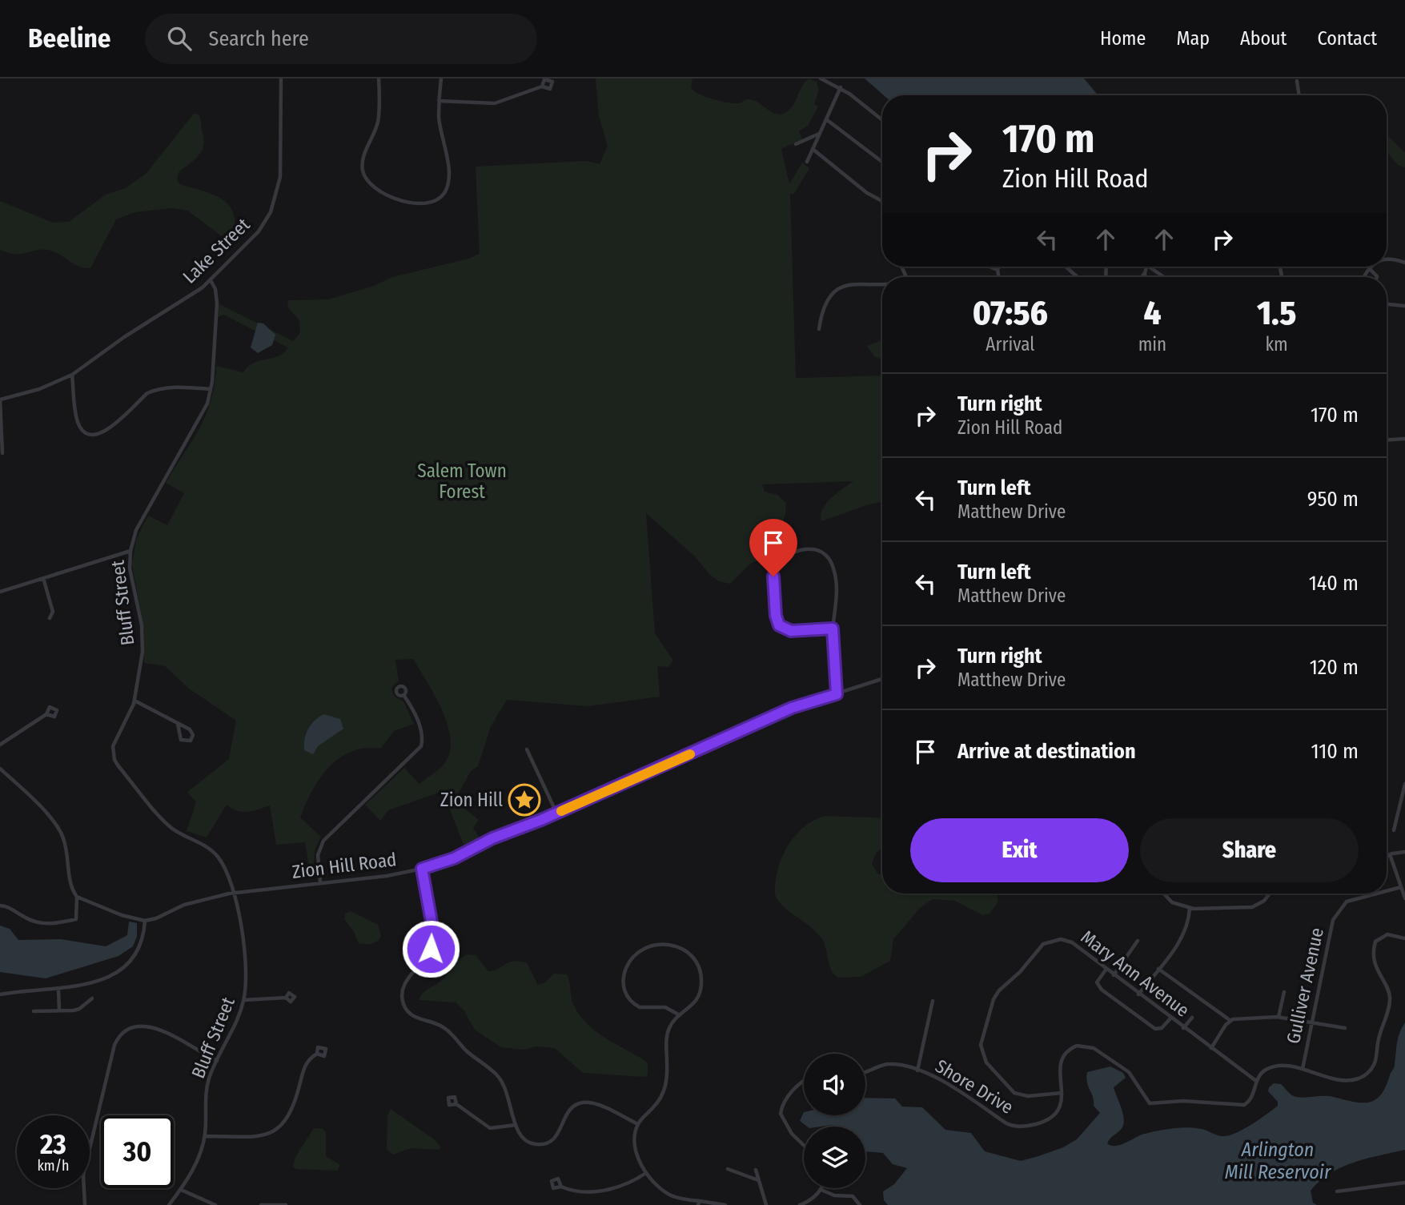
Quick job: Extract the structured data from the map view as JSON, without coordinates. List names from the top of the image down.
{
  "streets": {
    "street": [
      "Lake Street",
      "Bluff Street",
      "Zion Hill Road",
      "Mary Ann Avenue",
      "Gulliver Avenue",
      "Shore Drive"
    ]
  },
  "crossings": [
    ["Lake Street", "Bluff Street"],
    ["Bluff Street", "Zion Hill Road"],
    ["Mary Ann Avenue", "Shore Drive"]
  ],
  "water": ["Arlington Mill Reservoir"],
  "parks": ["Salem Town Forest"],
  "places": {
    "place": ["Zion Hill"]
  },
  "page": {
    "header": "Beeline",
    "search": "Search here",
    "nav": [
      "Home",
      "Map",
      "About",
      "Contact"
    ],
    "turn": ["170 m", "Zion Hill Road"],
    "eta": [
      "07:56",
      "Arrival",
      "4",
      "min",
      "1.5",
      "km"
    ],
    "list": [
      {
        "name": "Turn right",
        "note": "Zion Hill Road",
        "value": "170 m"
      },
      {
        "name": "Turn left",
        "note": "Matthew Drive",
        "value": "950 m"
      },
      {
        "name": "Turn left",
        "note": "Matthew Drive",
        "value": "140 m"
      },
      {
        "name": "Turn right",
        "note": "Matthew Drive",
        "value": "120 m"
      },
      {
        "name": "Arrive at destination",
        "value": "110 m"
      }
    ],
    "buttons": ["Exit", "Share"],
    "speed": "23 km/h",
    "limit": "30"
  }
}
